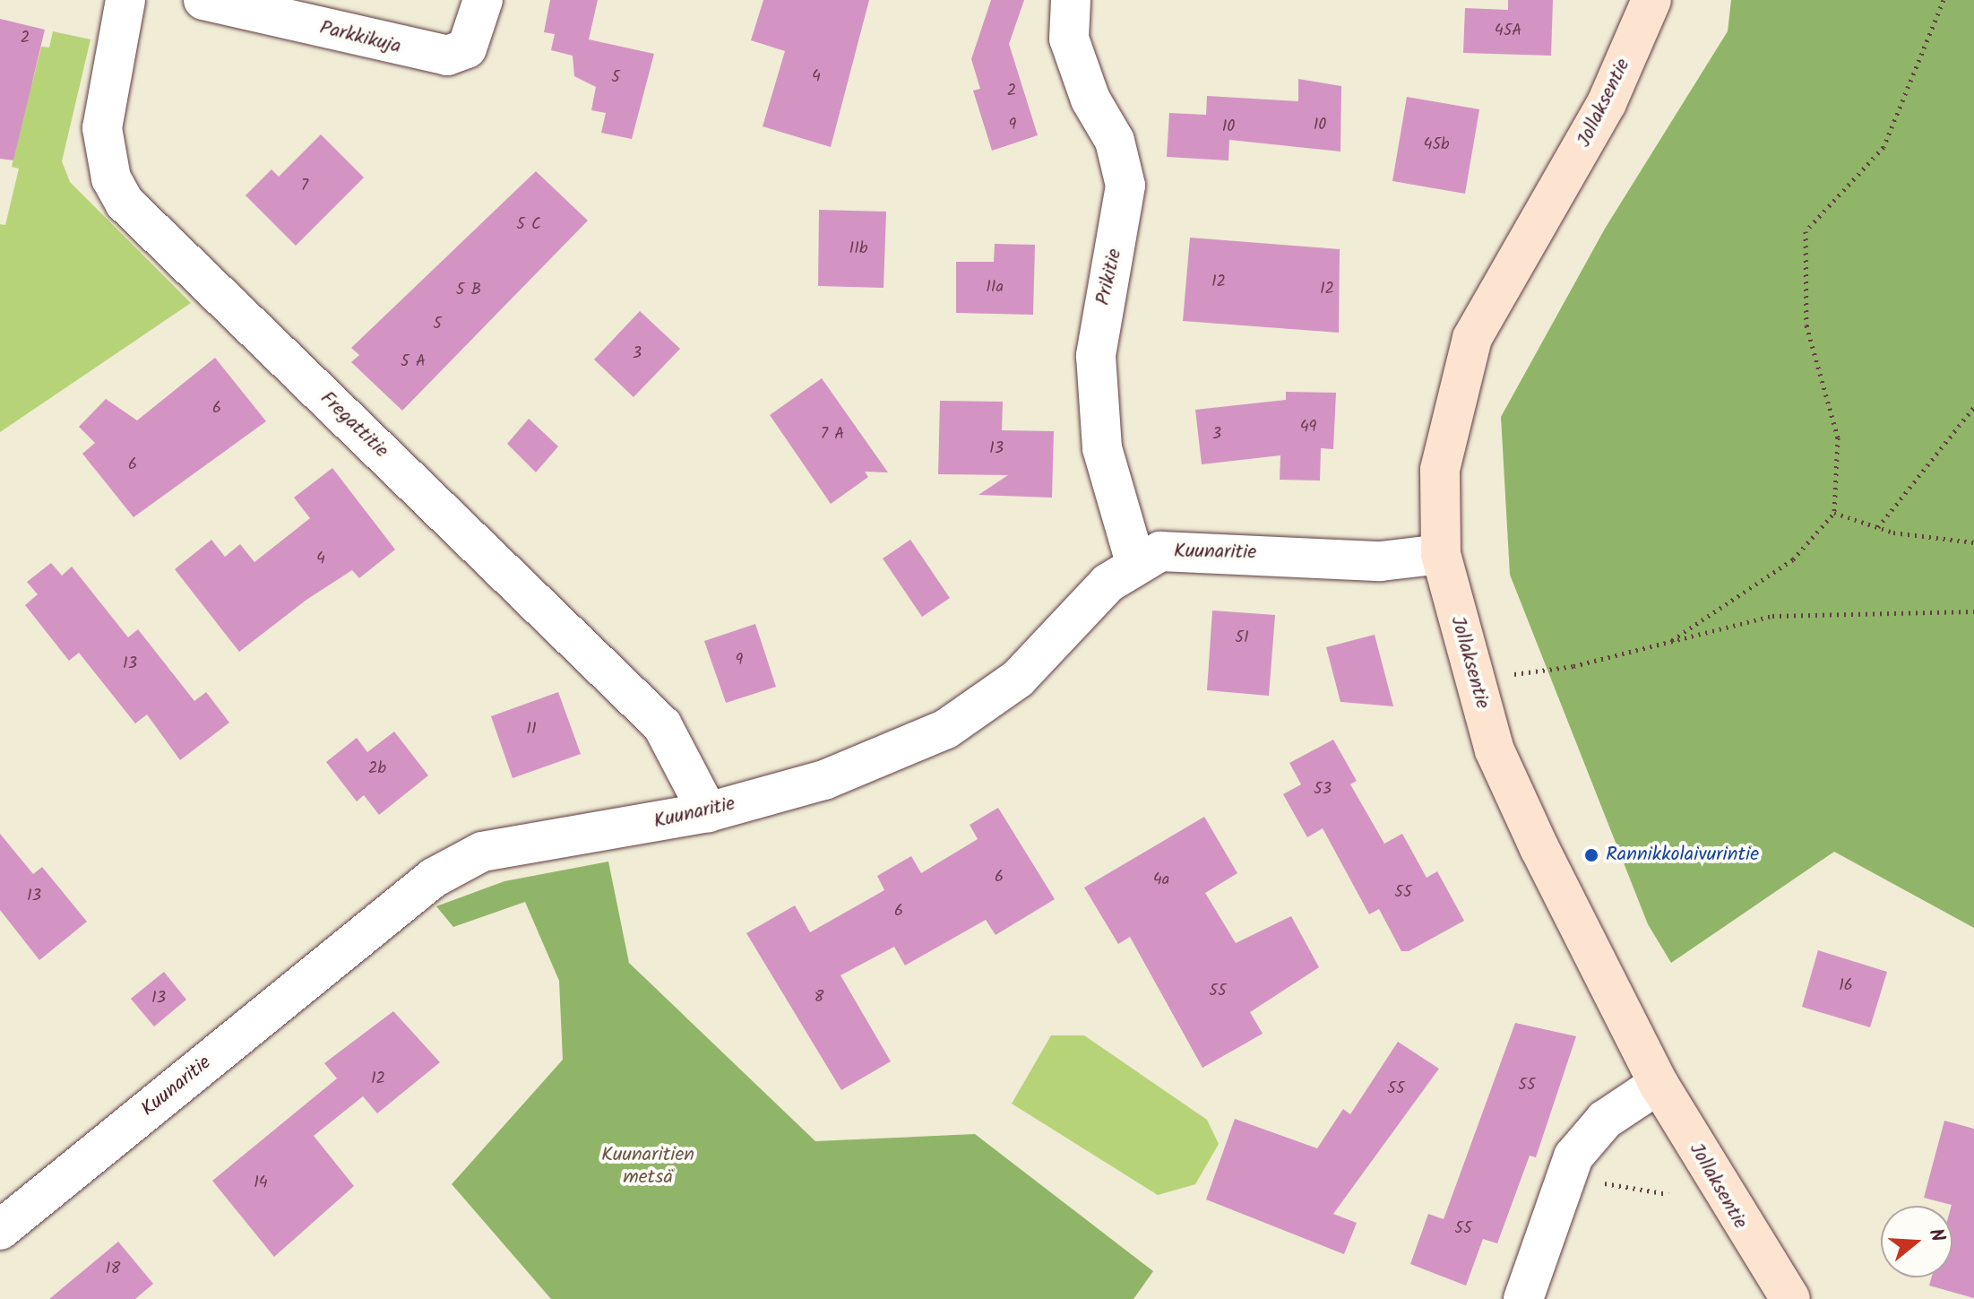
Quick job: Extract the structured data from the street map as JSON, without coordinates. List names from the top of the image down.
{
  "streets": {
    "main road": ["Jollaksentie"],
    "street": [
      "Parkkikuja",
      "Prikitie",
      "Fregattitie",
      "Kuunaritie"
    ]
  },
  "crossings": [
    ["Jollaksentie", "Kuunaritie"],
    ["Prikitie", "Kuunaritie"],
    ["Fregattitie", "Kuunaritie"]
  ],
  "parks": ["Kuunaritien metsä"],
  "places": ["Rannikkolaivurintie"],
  "house_numbers": [
    "45A",
    "2",
    "4",
    "5",
    "2",
    "9",
    "10",
    "10",
    "45b",
    "7",
    "5 C",
    "11b",
    "12",
    "11a",
    "12",
    "5 B",
    "5",
    "3",
    "5 A",
    "6",
    "49",
    "7 A",
    "3",
    "13",
    "6",
    "4",
    "51",
    "9",
    "13",
    "11",
    "2b",
    "53",
    "6",
    "4a",
    "55",
    "13",
    "6",
    "16",
    "55",
    "8",
    "13",
    "12",
    "55",
    "55",
    "14",
    "55",
    "18"
  ],
  "north": "right"
}
